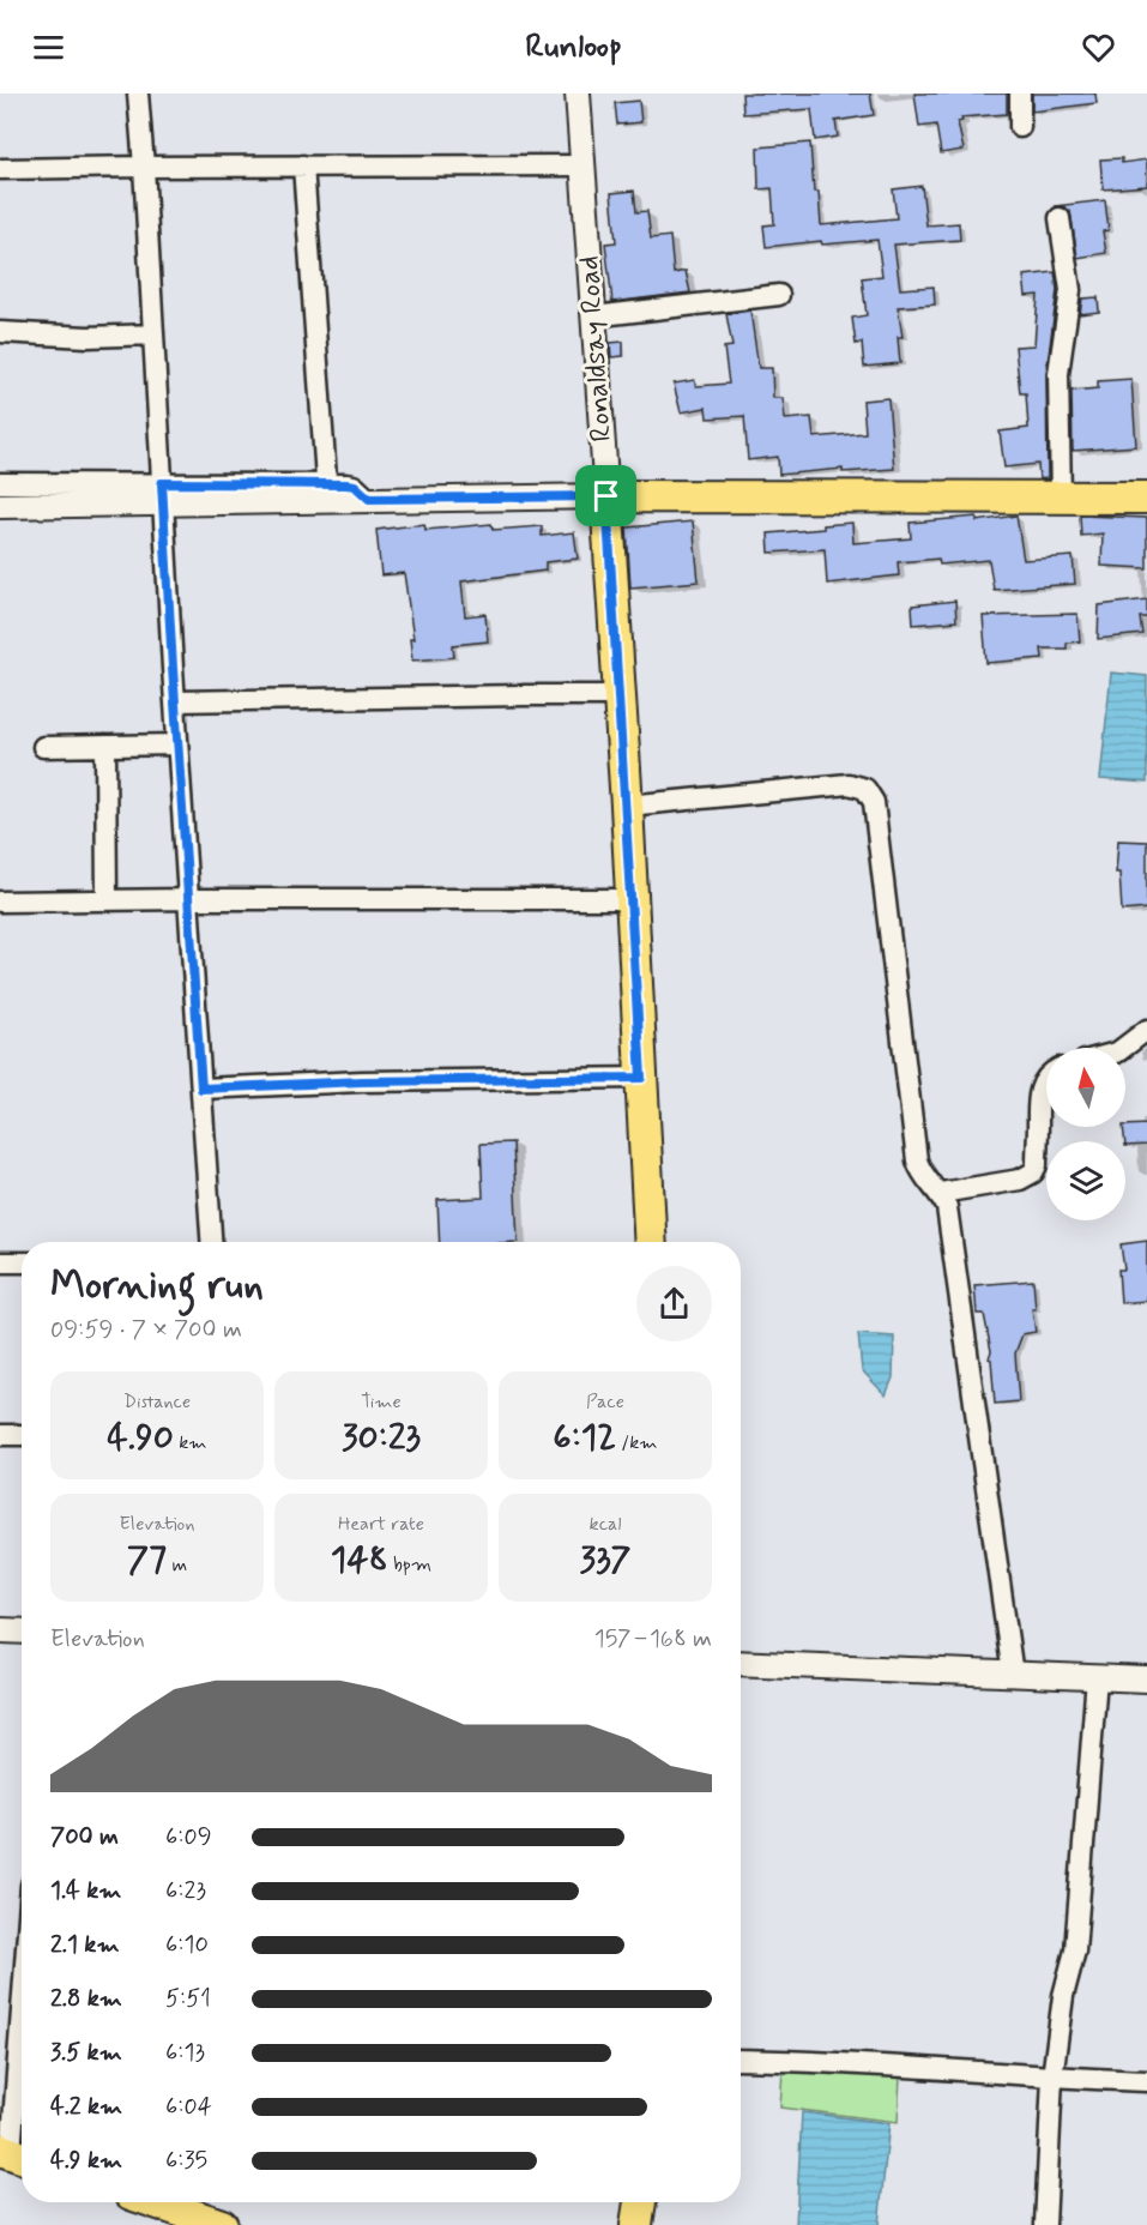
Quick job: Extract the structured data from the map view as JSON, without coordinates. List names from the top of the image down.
{
  "streets": {
    "main road": ["Ronaldsay Road"]
  },
  "north": "top",
  "page": {
    "header": "Runloop",
    "heading": ["Morning run", "09:59 · 7 × 700 m"],
    "stats": [
      ["Distance", "4.90 km"],
      ["Time", "30:23"],
      ["Pace", "6:12 /km"],
      ["Elevation", "77 m"],
      ["Heart rate", "148 bpm"],
      ["kcal", "337"]
    ],
    "chart": ["Elevation", "157–168 m"],
    "list": [
      {
        "name": "700 m",
        "note": "6:09"
      },
      {
        "name": "1.4 km",
        "note": "6:23"
      },
      {
        "name": "2.1 km",
        "note": "6:10"
      },
      {
        "name": "2.8 km",
        "note": "5:51"
      },
      {
        "name": "3.5 km",
        "note": "6:13"
      },
      {
        "name": "4.2 km",
        "note": "6:04"
      },
      {
        "name": "4.9 km",
        "note": "6:35"
      }
    ]
  }
}
